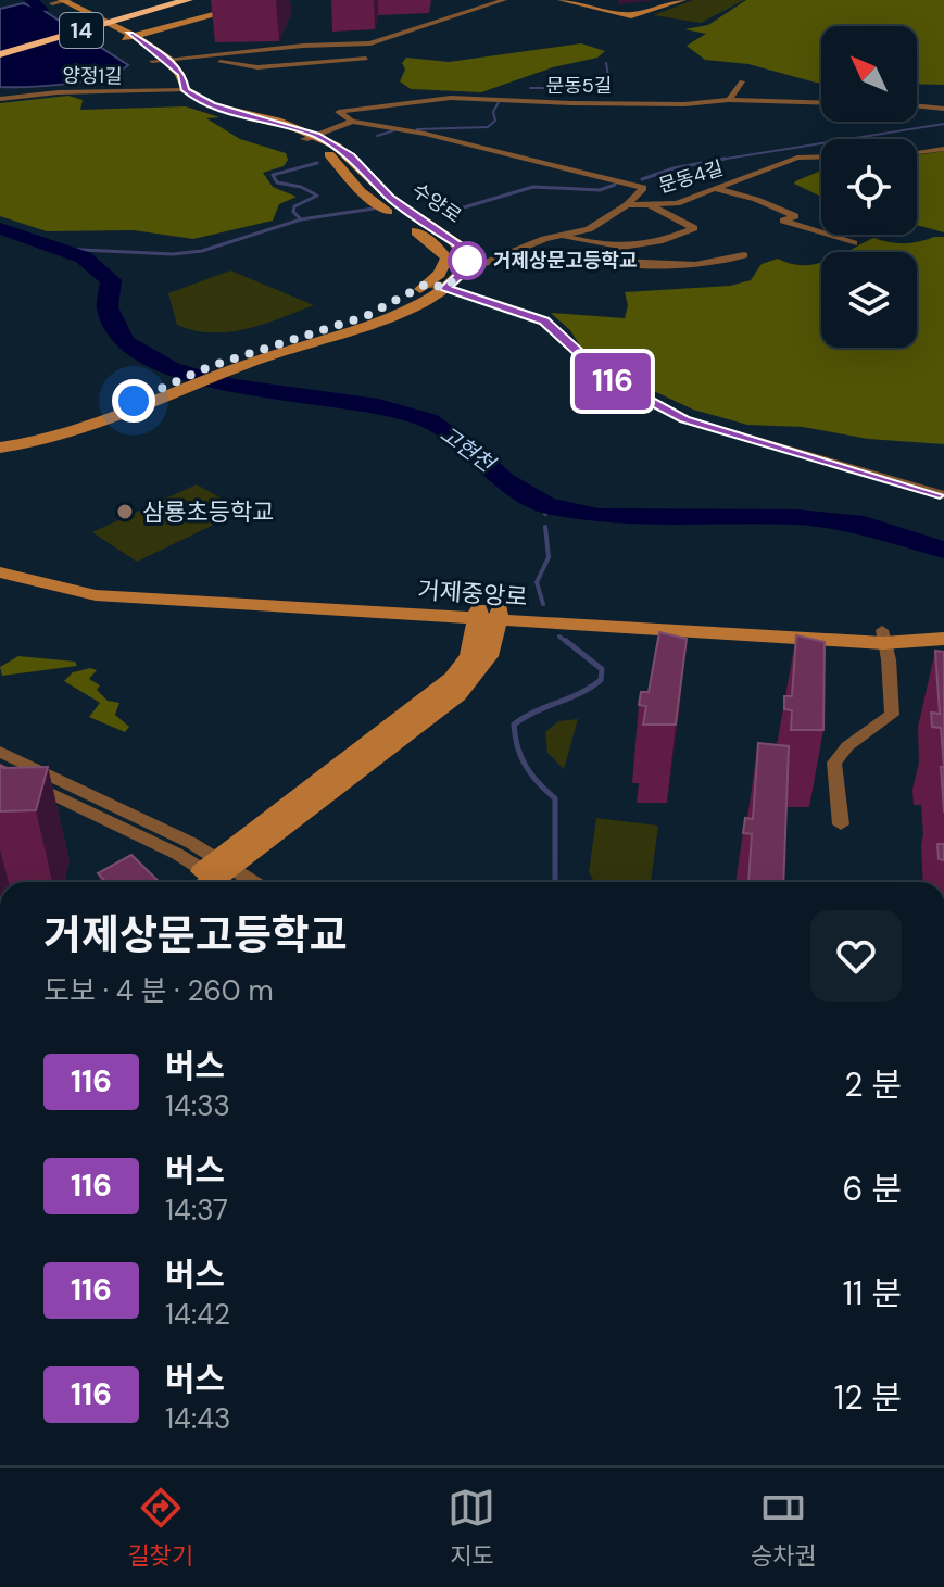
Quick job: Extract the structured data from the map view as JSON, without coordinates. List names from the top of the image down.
{
  "streets": {
    "highway": ["14"],
    "street": [
      "양정1길",
      "문동5길",
      "문동4길",
      "수양로",
      "거제중앙로"
    ]
  },
  "crossings": [
    ["양정1길", "수양로"]
  ],
  "water": ["고현천"],
  "places": ["거제상문고등학교", "삼룡초등학교"],
  "lines": ["bus line 116"],
  "north": "top left",
  "page": {
    "on_map": "116",
    "heading": ["거제상문고등학교", "도보 · 4 분 · 260 m"],
    "list": [
      {
        "mark": "116",
        "name": "버스",
        "note": "14:33",
        "value": "2 분"
      },
      {
        "mark": "116",
        "name": "버스",
        "note": "14:37",
        "value": "6 분"
      },
      {
        "mark": "116",
        "name": "버스",
        "note": "14:42",
        "value": "11 분"
      },
      {
        "mark": "116",
        "name": "버스",
        "note": "14:43",
        "value": "12 분"
      }
    ],
    "tabs": ["길찾기", "지도", "승차권"]
  }
}
